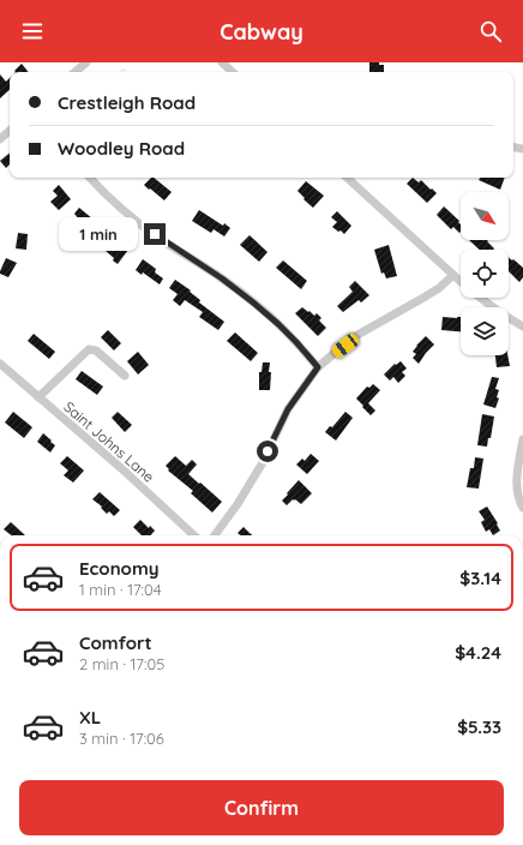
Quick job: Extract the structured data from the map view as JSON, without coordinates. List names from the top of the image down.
{
  "streets": {
    "street": ["Saint Johns Lane"]
  },
  "north": "bottom right",
  "page": {
    "header": "Cabway",
    "banner": ["Crestleigh Road", "Woodley Road"],
    "bubble": "1 min",
    "list": [
      {
        "name": "Economy",
        "note": "1 min · 17:04",
        "value": "$3.14"
      },
      {
        "name": "Comfort",
        "note": "2 min · 17:05",
        "value": "$4.24"
      },
      {
        "name": "XL",
        "note": "3 min · 17:06",
        "value": "$5.33"
      }
    ],
    "buttons": "Confirm"
  }
}
